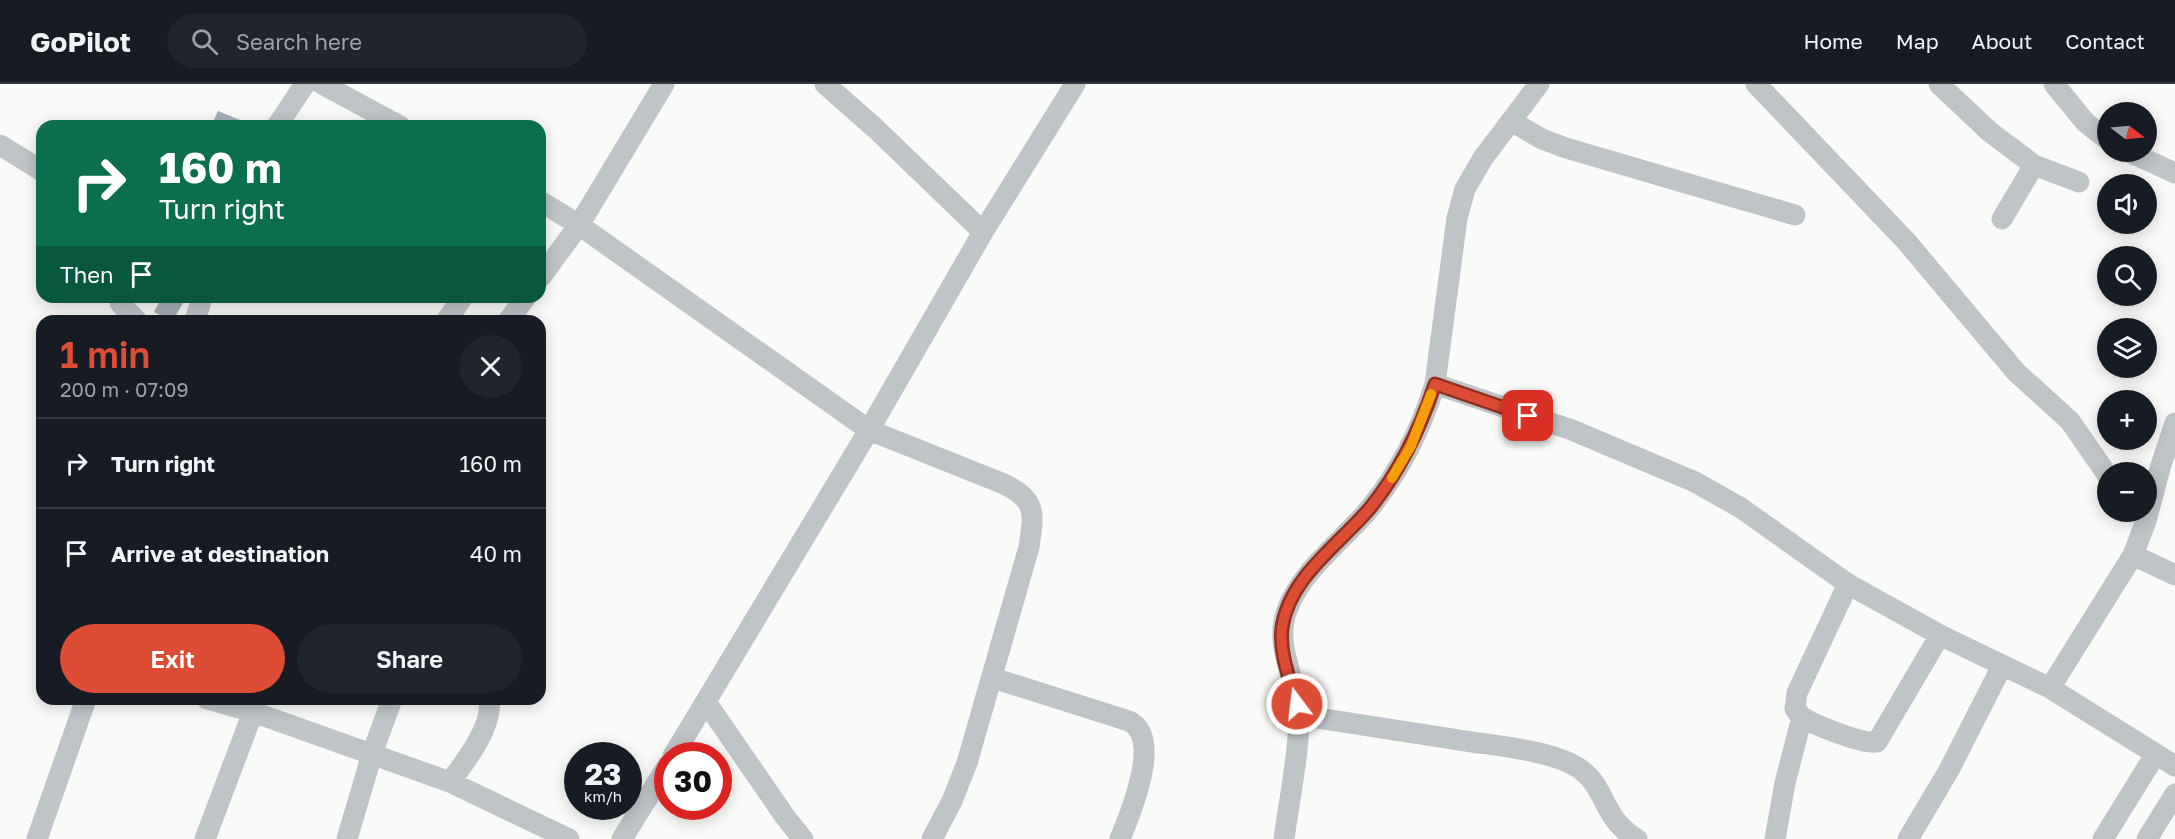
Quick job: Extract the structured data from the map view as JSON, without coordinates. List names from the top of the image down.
{
  "north": "right",
  "page": {
    "header": "GoPilot",
    "search": "Search here",
    "nav": [
      "Home",
      "Map",
      "About",
      "Contact"
    ],
    "map_buttons": ["+", "−"],
    "turn": ["160 m", "Turn right"],
    "then": "Then",
    "heading": ["1 min", "200 m · 07:09"],
    "list": [
      {
        "name": "Turn right",
        "value": "160 m"
      },
      {
        "name": "Arrive at destination",
        "value": "40 m"
      }
    ],
    "buttons": ["Exit", "Share"],
    "speed": "23 km/h",
    "limit": "30"
  }
}
